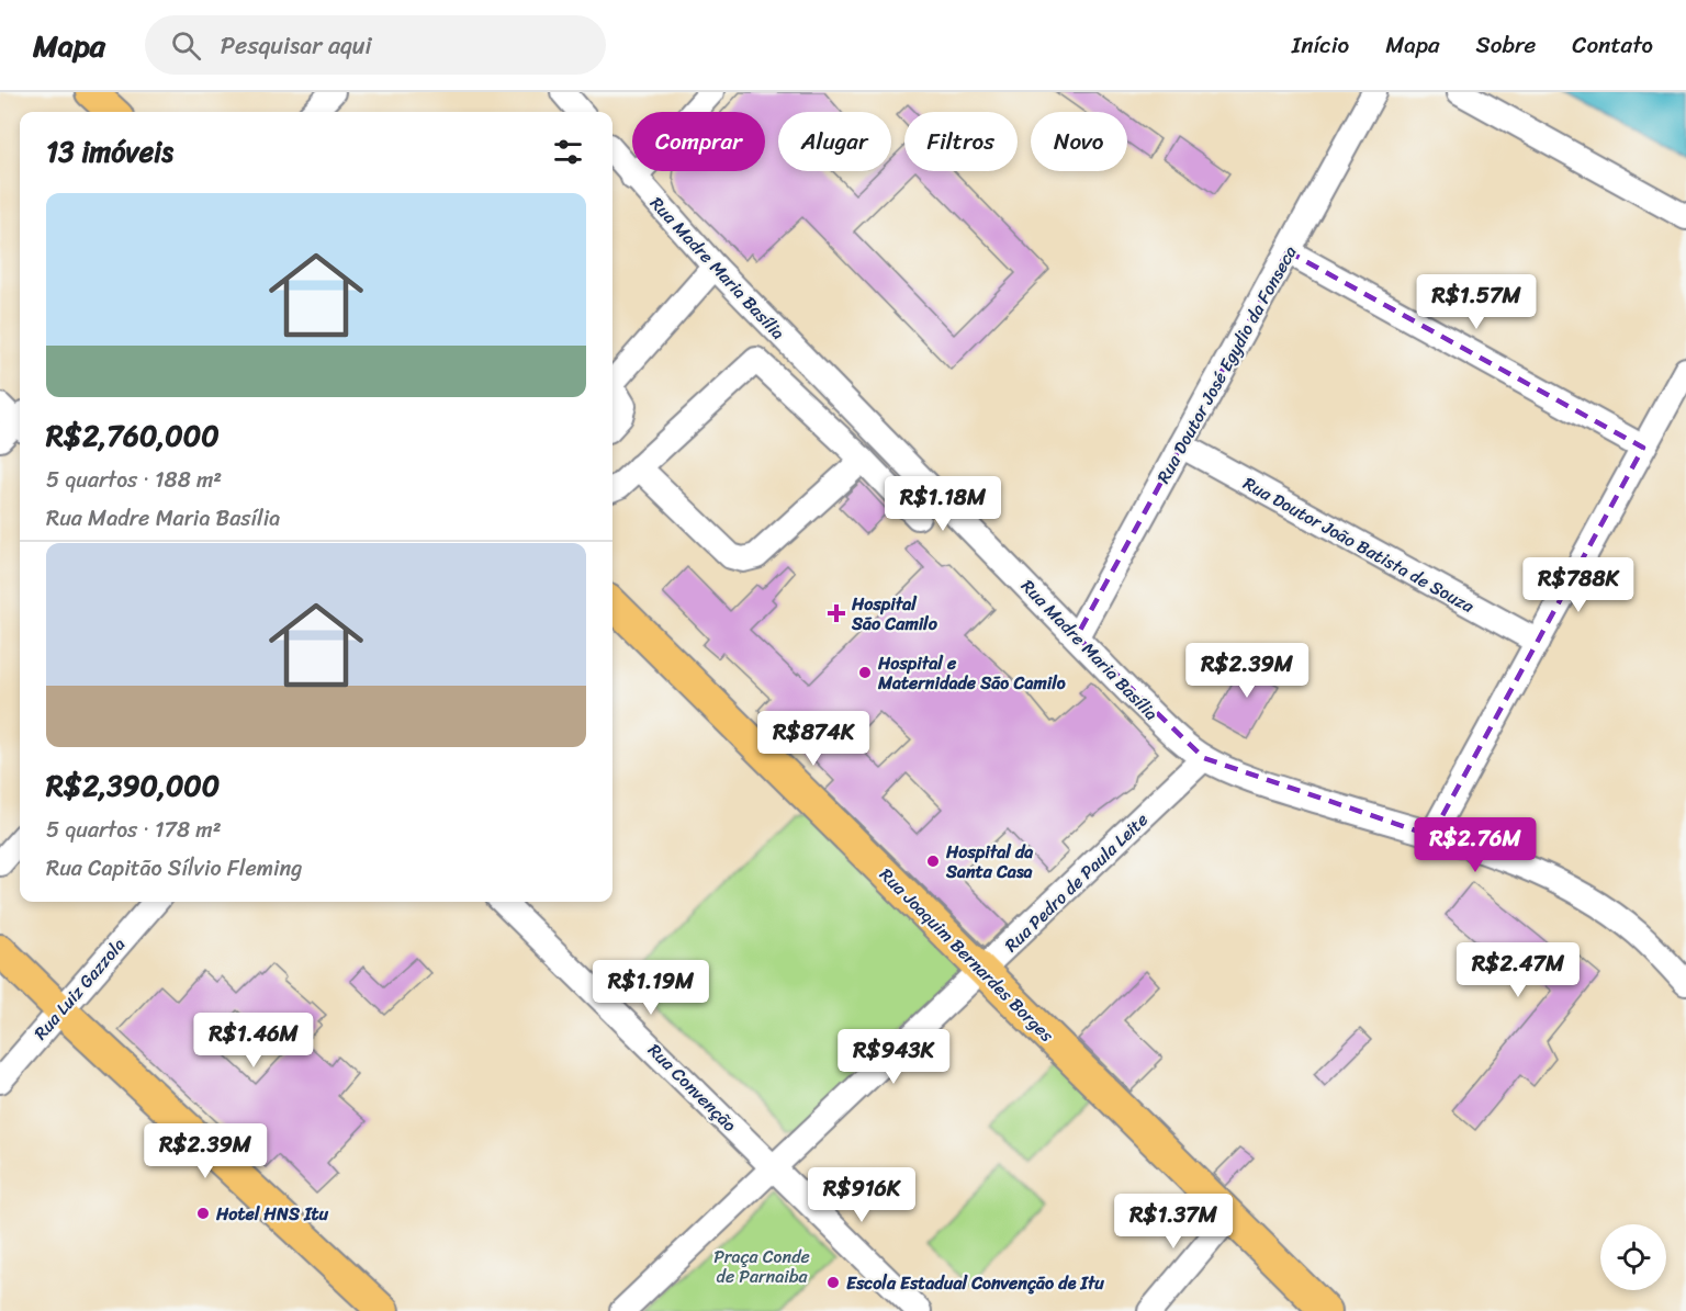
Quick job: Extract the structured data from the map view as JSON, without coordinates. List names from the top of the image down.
{
  "streets": {
    "main road": ["Rua Joaquim Bernardes Borges"],
    "street": [
      "Rua Madre Maria Basília",
      "Rua Doutor José Egydio da Fonseca",
      "Rua Doutor João Batista de Souza",
      "Rua Pedro de Paula Leite",
      "Rua Luiz Gazzola",
      "Rua Convenção"
    ]
  },
  "crossings": [
    ["Rua Madre Maria Basília", "Rua Doutor José Egydio da Fonseca"],
    ["Rua Madre Maria Basília", "Rua Pedro de Paula Leite"],
    ["Rua Doutor José Egydio da Fonseca", "Rua Doutor João Batista de Souza"],
    ["Rua Pedro de Paula Leite", "Rua Joaquim Bernardes Borges"],
    ["Rua Pedro de Paula Leite", "Rua Convenção"]
  ],
  "parks": ["Praça Conde de Parnaiba"],
  "places": {
    "health": ["Hospital São Camilo"],
    "other": [
      "Hospital e Maternidade São Camilo",
      "Hospital da Santa Casa",
      "Hotel HNS Itu",
      "Escola Estadual Convenção de Itu"
    ]
  },
  "page": {
    "header": "Mapa",
    "search": "Pesquisar aqui",
    "nav": [
      "Início",
      "Mapa",
      "Sobre",
      "Contato"
    ],
    "chip": [
      "Comprar",
      "Alugar",
      "Filtros",
      "Novo"
    ],
    "heading": "13 imóveis",
    "list": [
      {
        "name": "R$2,760,000",
        "note": "5 quartos · 188 m² · Rua Madre Maria Basília"
      },
      {
        "name": "R$2,390,000",
        "note": "5 quartos · 178 m² · Rua Capitão Sílvio Fleming"
      }
    ],
    "price": [
      "R$1.57M",
      "R$1.18M",
      "R$788K",
      "R$2.39M",
      "R$874K",
      "R$2.76M",
      "R$2.47M",
      "R$1.19M",
      "R$1.46M",
      "R$943K",
      "R$2.39M",
      "R$916K",
      "R$1.37M"
    ]
  }
}
